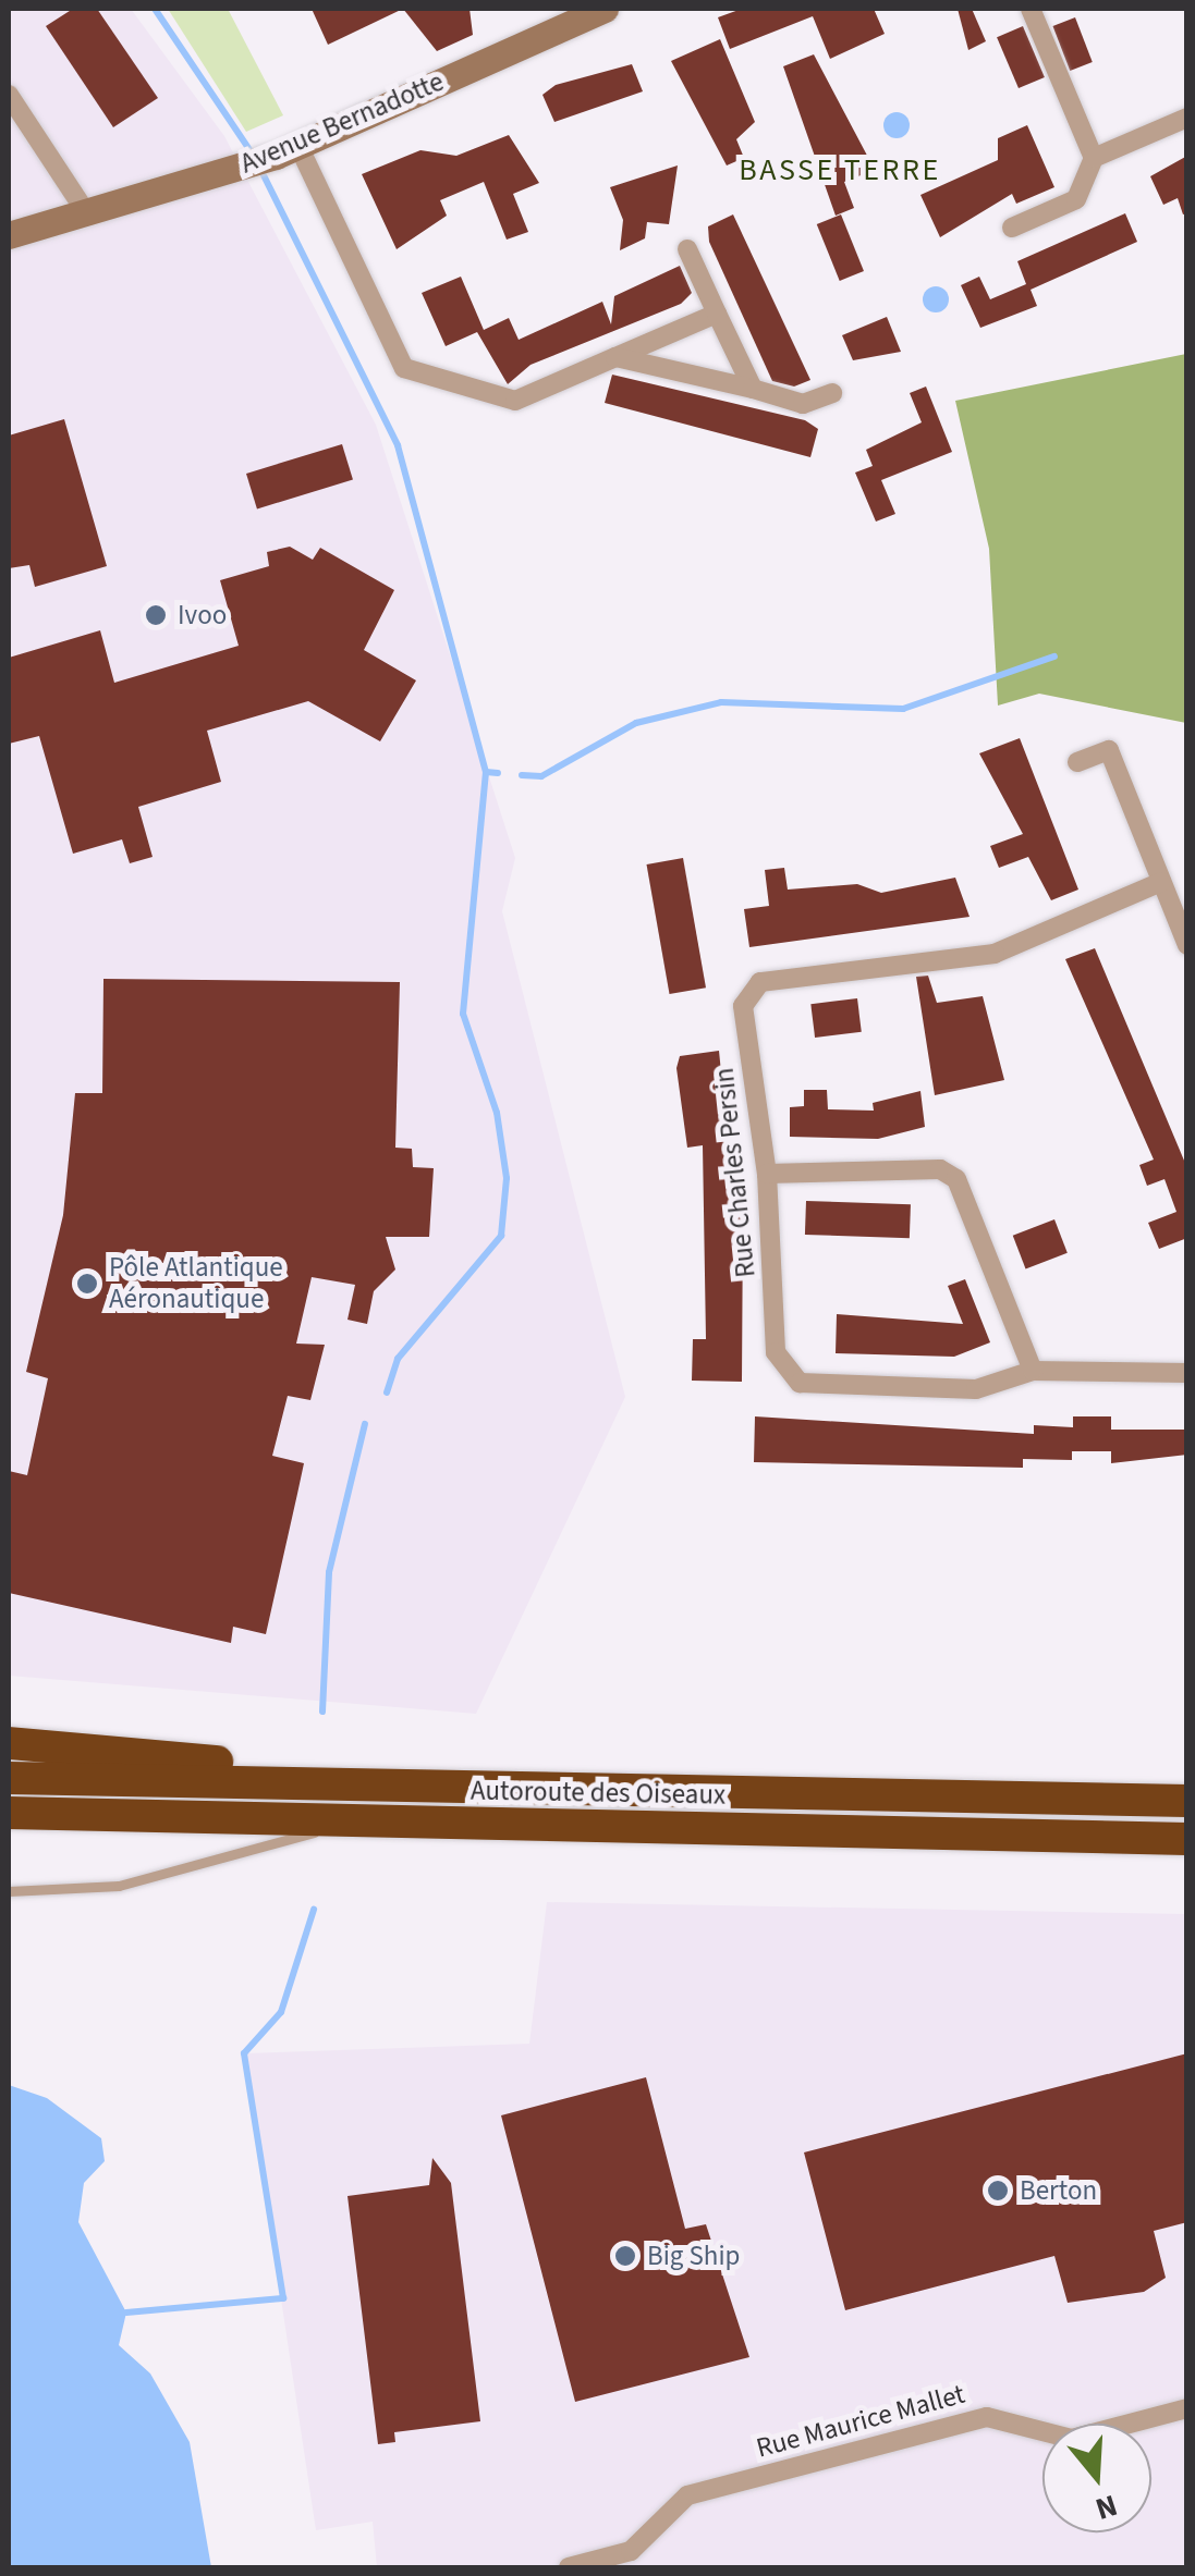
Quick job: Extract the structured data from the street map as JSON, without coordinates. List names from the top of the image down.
{
  "streets": {
    "highway": ["Autoroute des Oiseaux"],
    "street": ["Avenue Bernadotte", "Rue Charles Persin", "Rue Maurice Mallet"]
  },
  "districts": ["BASSE TERRE"],
  "places": [
    "Ivoo",
    "Pôle Atlantique Aéronautique",
    "Berton",
    "Big Ship"
  ],
  "north": "bottom"
}
